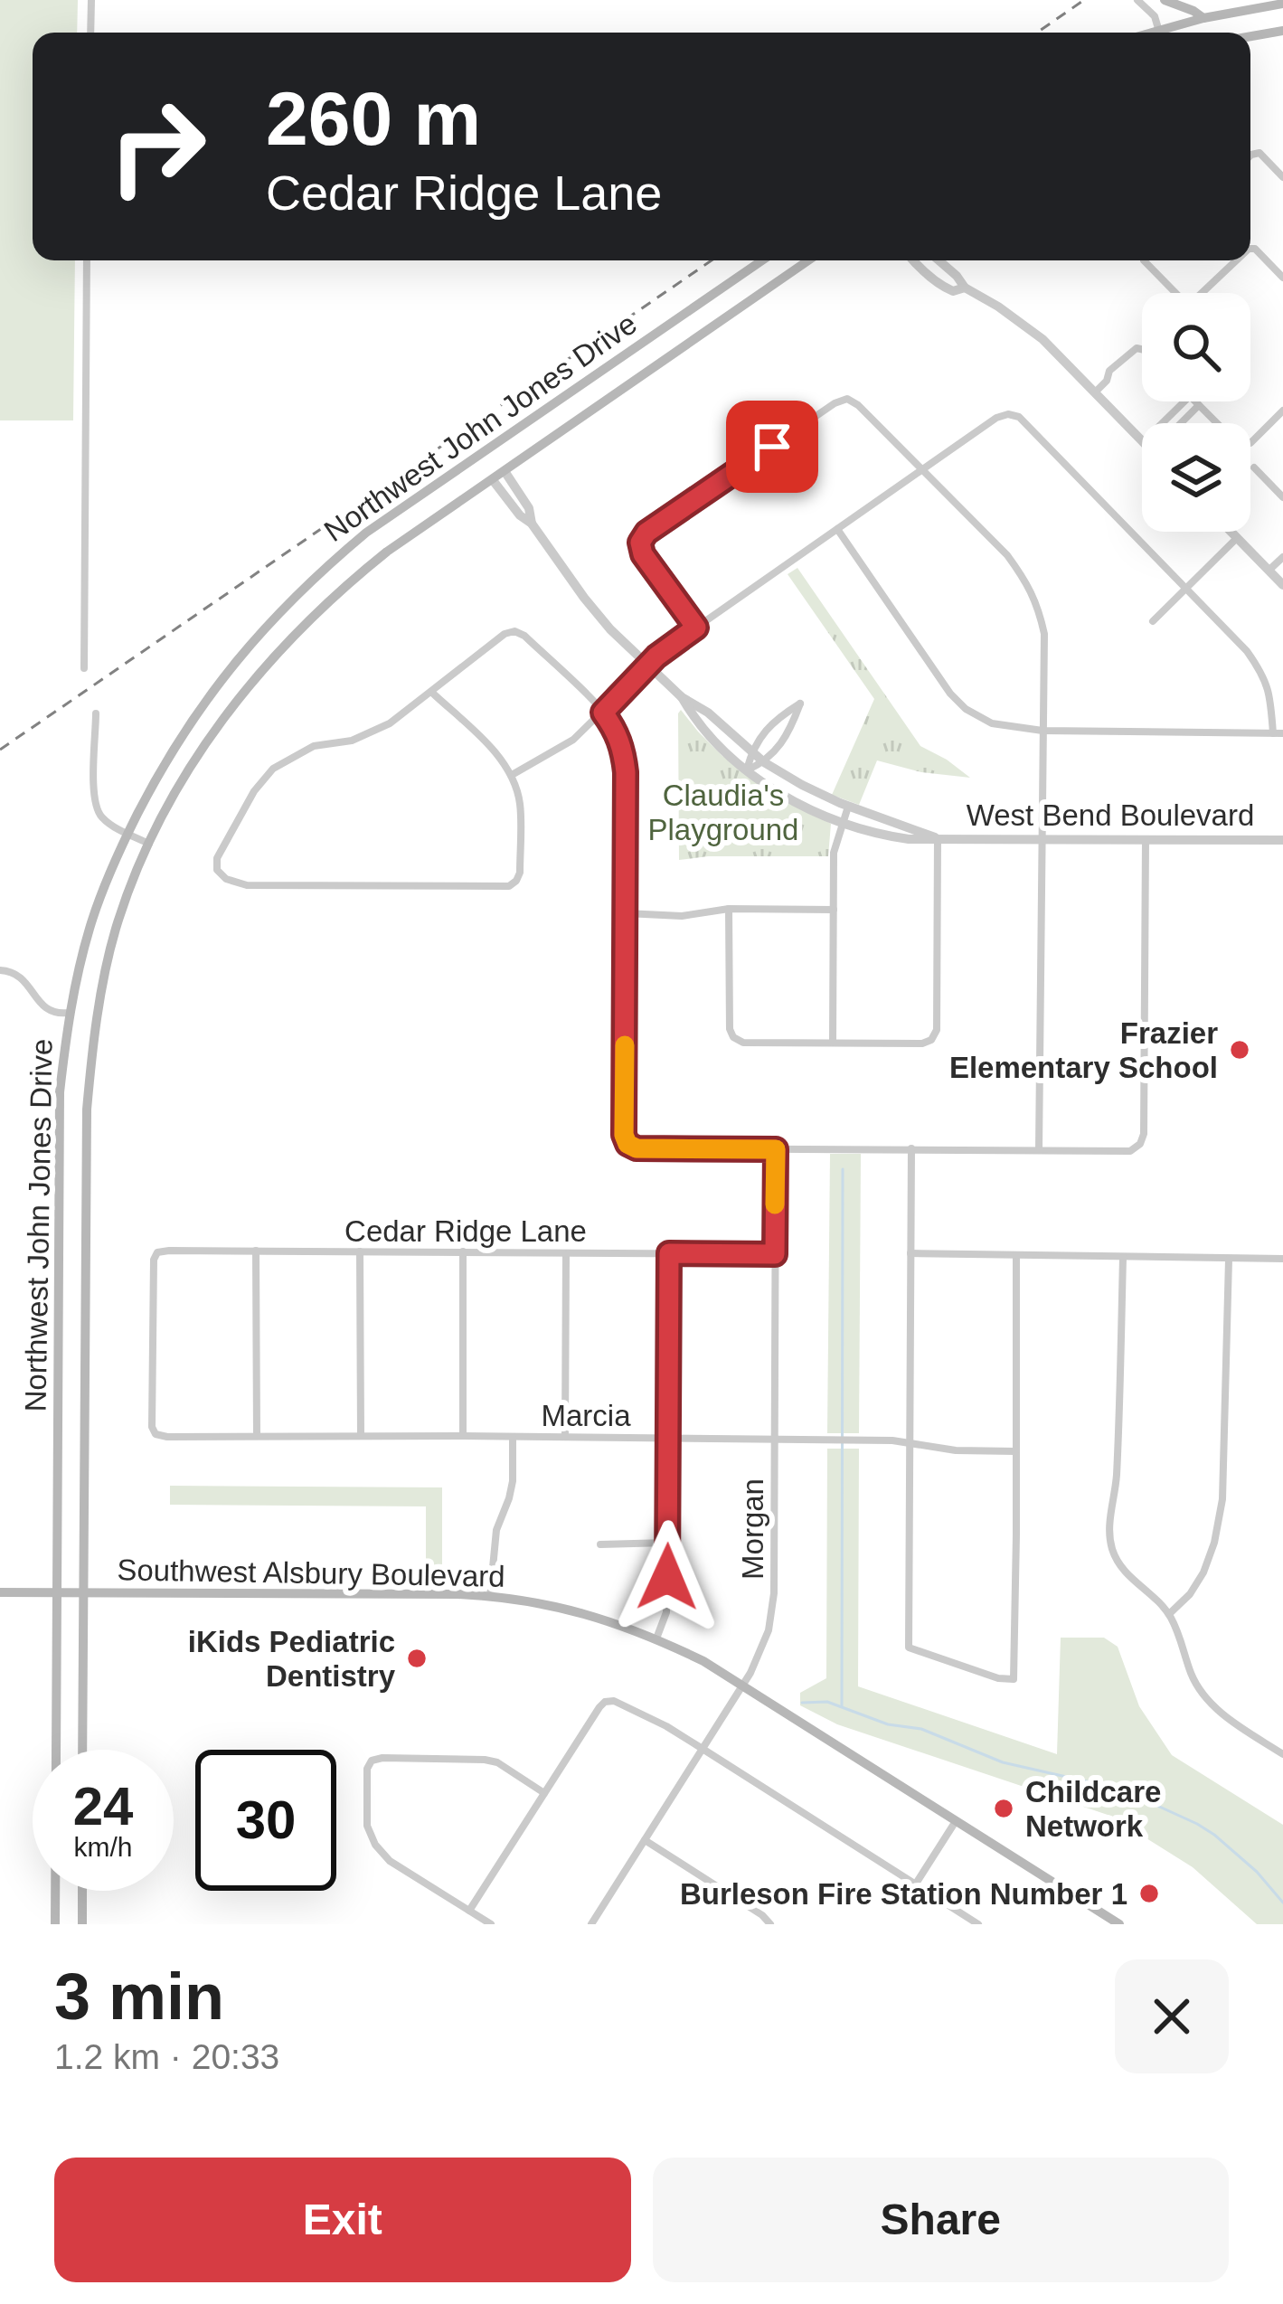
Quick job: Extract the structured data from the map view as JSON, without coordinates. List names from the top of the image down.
{
  "streets": {
    "main road": ["Northwest John Jones Drive", "Southwest Alsbury Boulevard"],
    "street": [
      "West Bend Boulevard",
      "Cedar Ridge Lane",
      "Marcia",
      "Morgan"
    ]
  },
  "crossings": [
    ["Northwest John Jones Drive", "West Bend Boulevard"],
    ["Northwest John Jones Drive", "Southwest Alsbury Boulevard"],
    ["Cedar Ridge Lane", "Marcia"],
    ["Cedar Ridge Lane", "Morgan"],
    ["Marcia", "Morgan"],
    ["Morgan", "Southwest Alsbury Boulevard"]
  ],
  "parks": ["Claudia's Playground"],
  "places": [
    "Frazier Elementary School",
    "iKids Pediatric Dentistry",
    "Childcare Network",
    "Burleson Fire Station Number 1"
  ],
  "page": {
    "turn": ["260 m", "Cedar Ridge Lane"],
    "speed": "24 km/h",
    "limit": "30",
    "heading": ["3 min", "1.2 km · 20:33"],
    "buttons": ["Exit", "Share"]
  }
}
